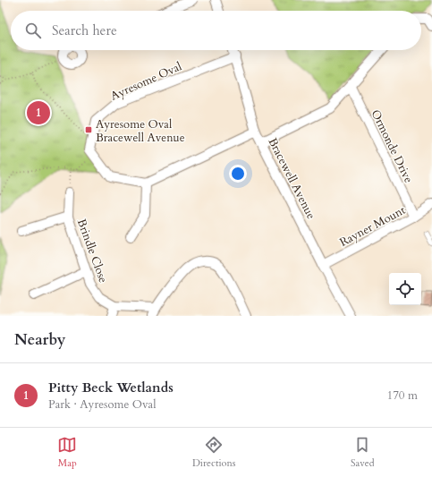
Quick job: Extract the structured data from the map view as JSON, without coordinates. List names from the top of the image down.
{
  "streets": {
    "street": [
      "Ayresome Oval",
      "Ormonde Drive",
      "Bracewell Avenue",
      "Rayner Mount",
      "Brindle Close"
    ]
  },
  "crossings": [
    ["Ayresome Oval", "Bracewell Avenue"],
    ["Ormonde Drive", "Rayner Mount"],
    ["Bracewell Avenue", "Rayner Mount"]
  ],
  "places": {
    "transit": ["Ayresome Oval Bracewell Avenue"]
  },
  "page": {
    "search": "Search here",
    "pins": "1",
    "heading": "Nearby",
    "list": [
      {
        "mark": "1",
        "name": "Pitty Beck Wetlands",
        "note": "Park · Ayresome Oval",
        "value": "170 m"
      }
    ],
    "nav": ["Map", "Directions", "Saved"]
  }
}
